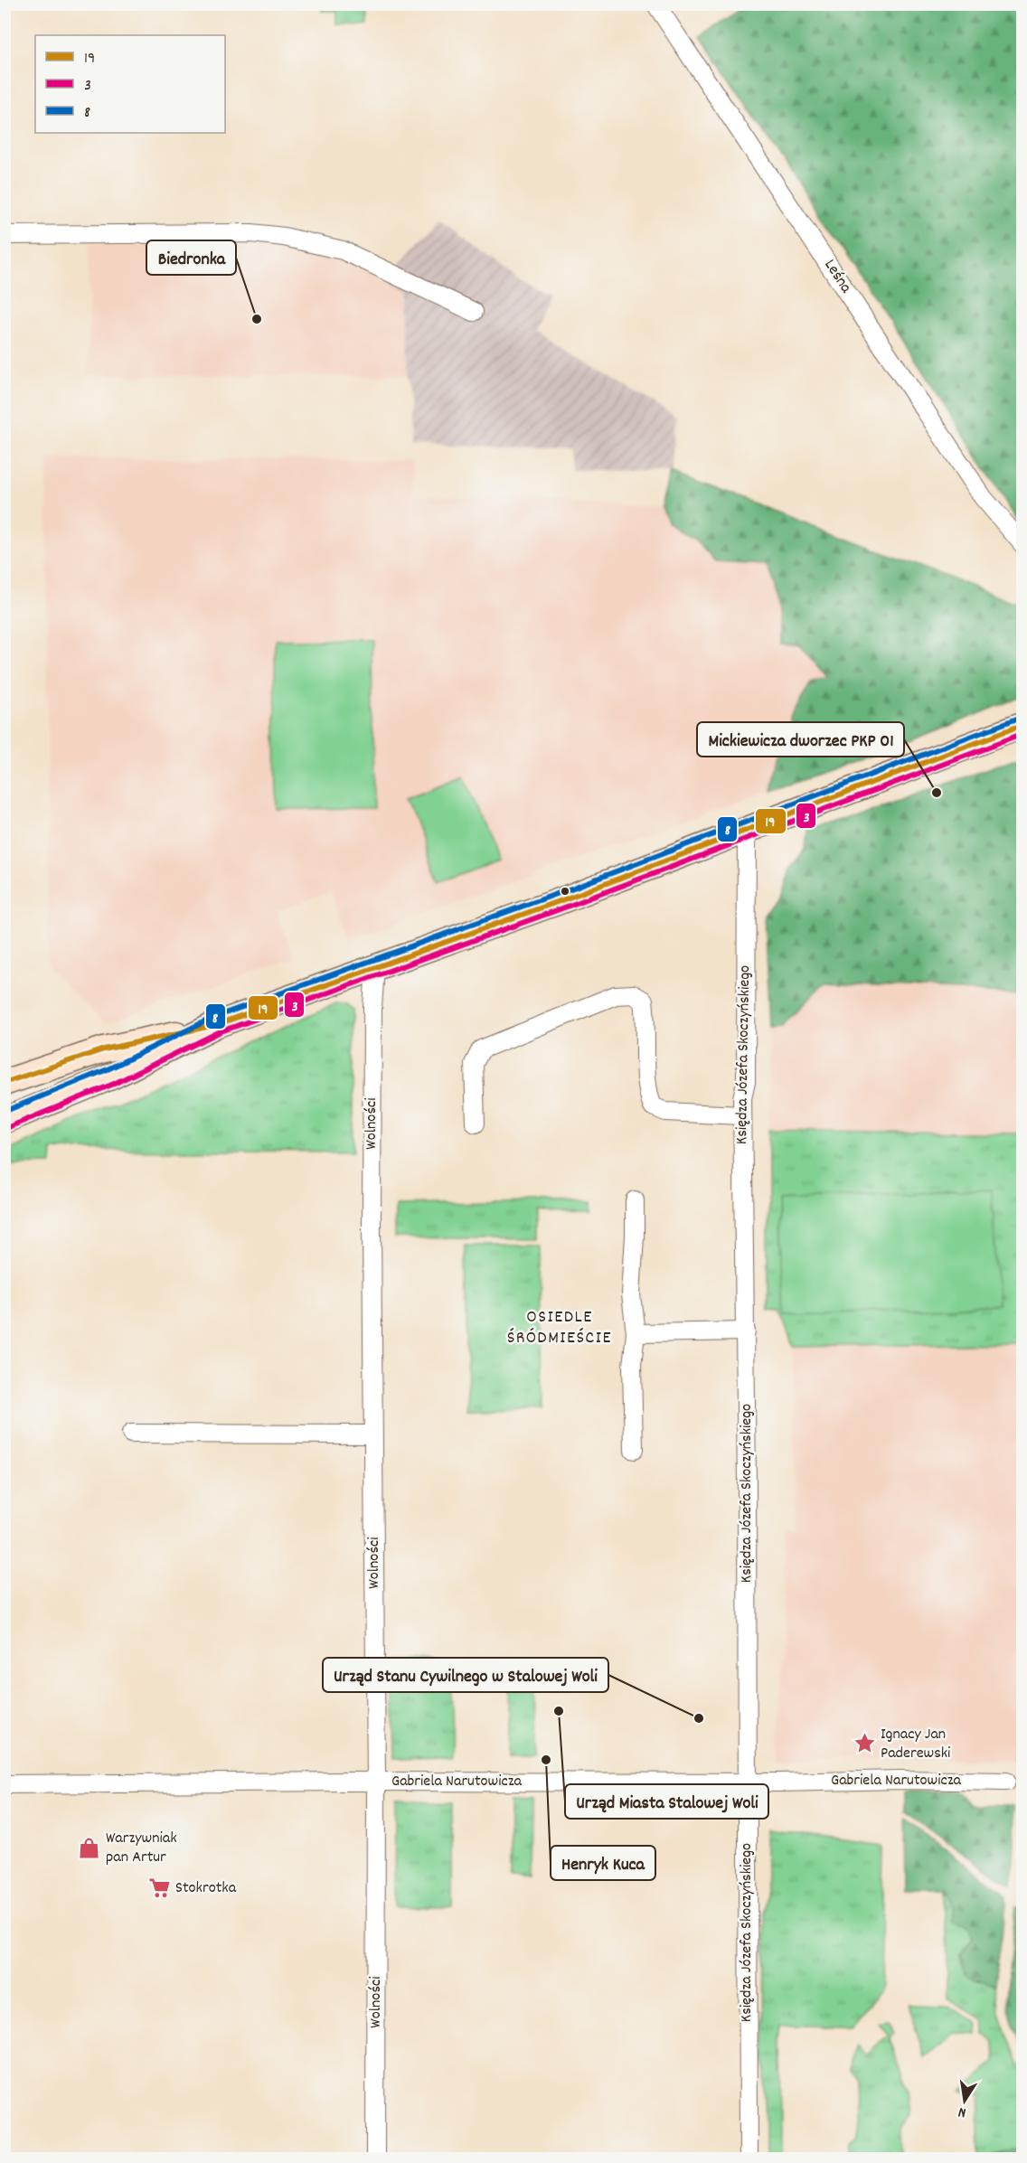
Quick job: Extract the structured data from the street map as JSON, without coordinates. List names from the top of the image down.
{
  "streets": {
    "street": [
      "Leśna",
      "Księdza Józefa Skoczyńskiego",
      "Wolności",
      "Gabriela Narutowicza"
    ]
  },
  "crossings": [
    ["Księdza Józefa Skoczyńskiego", "Gabriela Narutowicza"],
    ["Wolności", "Gabriela Narutowicza"]
  ],
  "districts": ["OSIEDLE ŚRÓDMIEŚCIE"],
  "places": {
    "other": [
      "Biedronka",
      "Mickiewicza dworzec PKP 01",
      "Urząd Miasta Stalowej Woli",
      "Urząd Stanu Cywilnego w Stalowej Woli",
      "Henryk Kuca"
    ],
    "place": ["Ignacy Jan Paderewski"],
    "shop": ["Warzywniak pan Artur"],
    "supermarket": ["Stokrotka"]
  },
  "lines": ["transit line 8", "transit line 19", "transit line 3"],
  "legend": ["19", "3", "8"],
  "north": "bottom"
}
